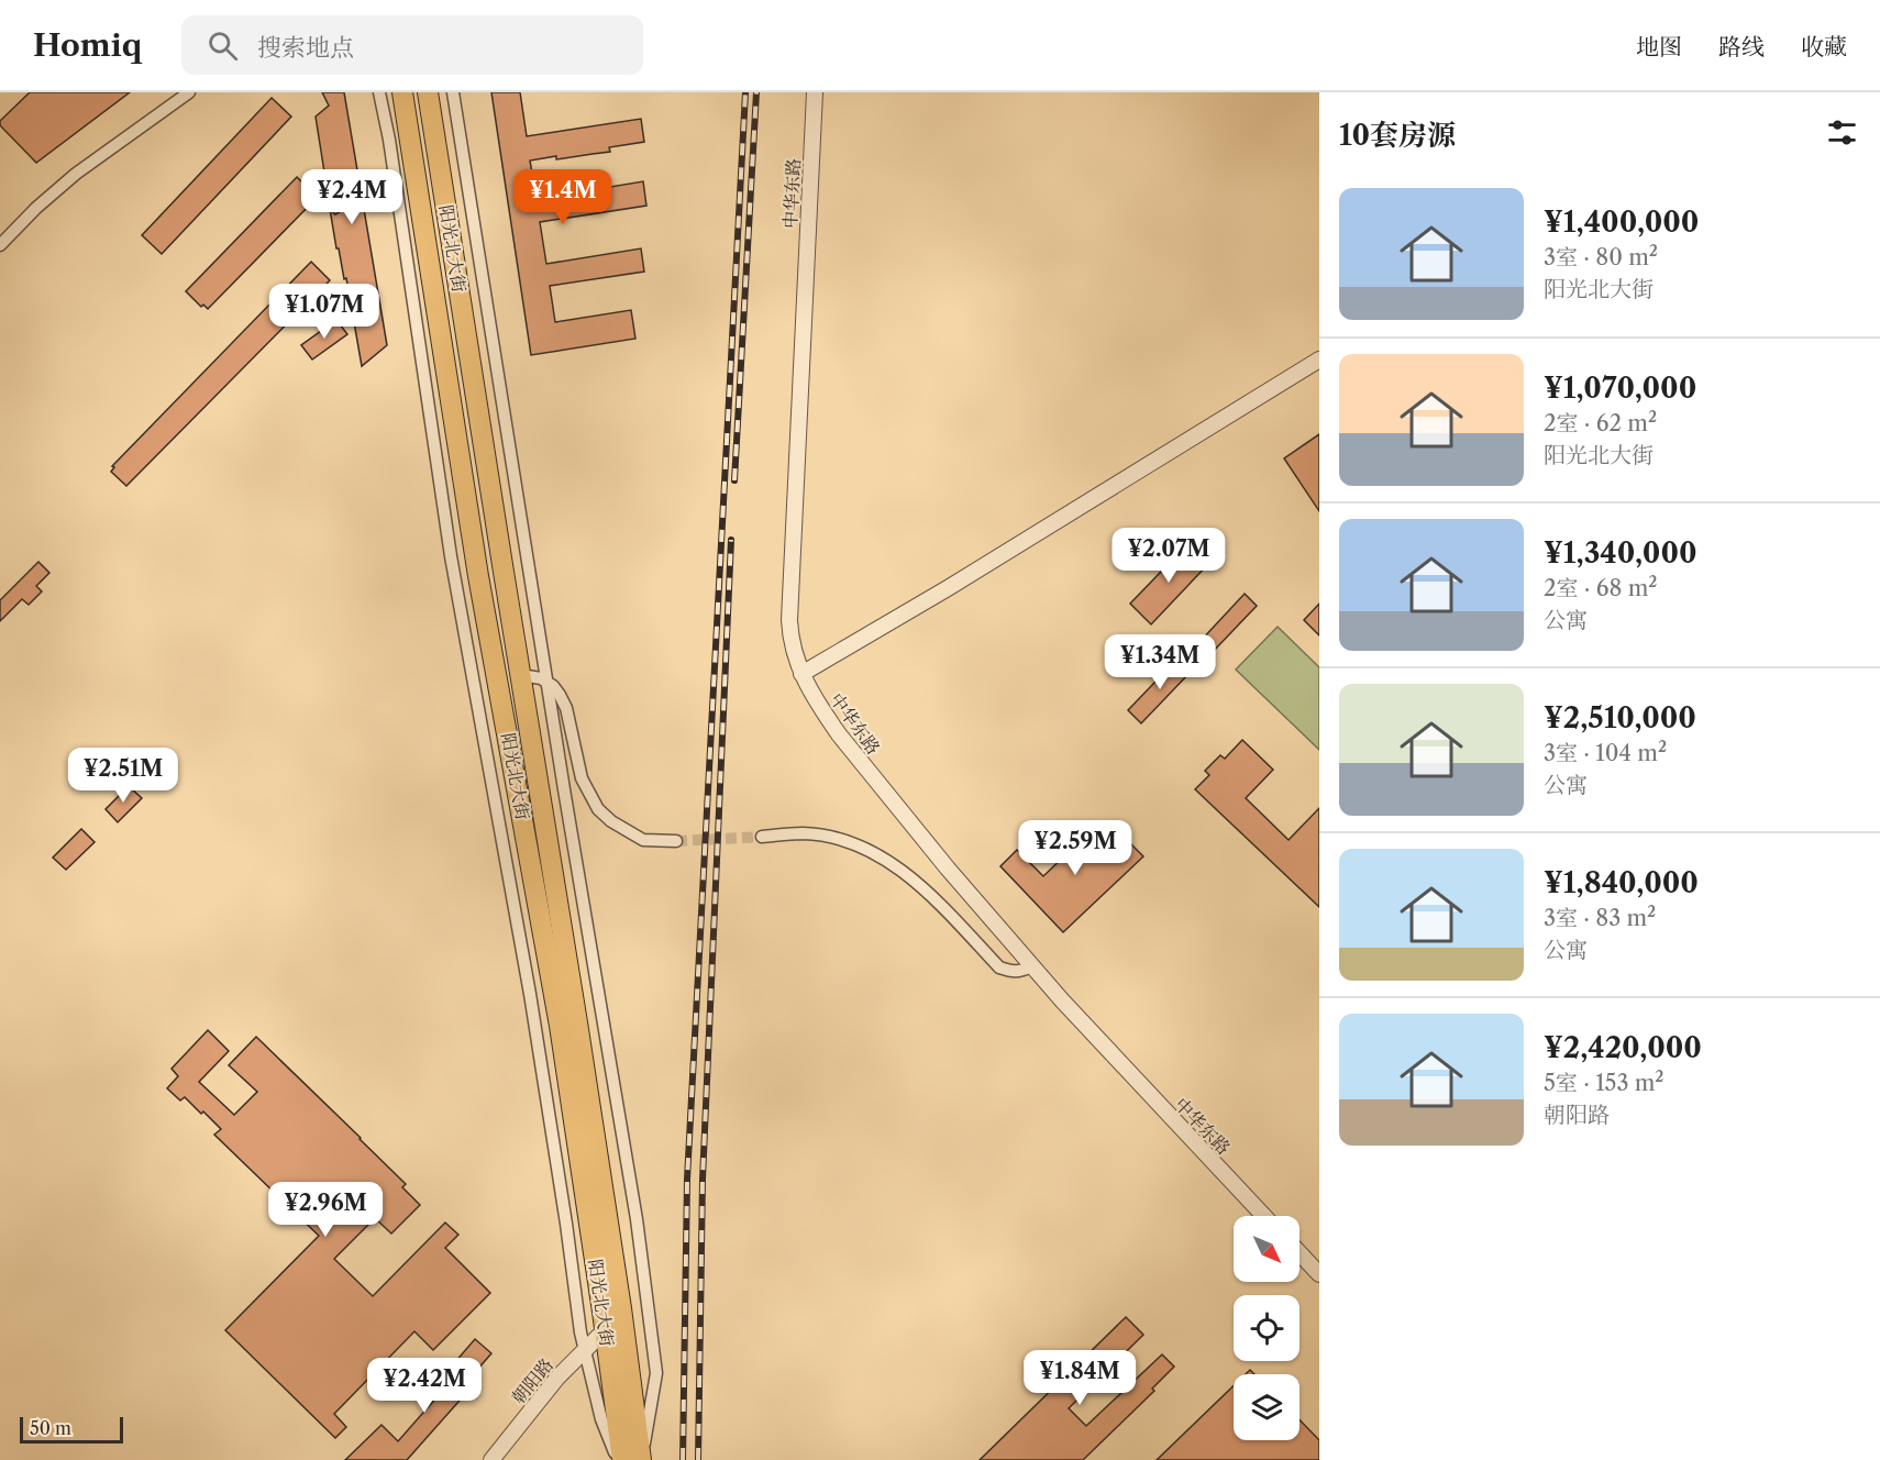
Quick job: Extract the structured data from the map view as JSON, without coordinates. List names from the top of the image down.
{
  "streets": {
    "highway": ["阳光北大街"],
    "street": ["中华东路", "朝阳路"]
  },
  "crossings": [
    ["阳光北大街", "朝阳路"]
  ],
  "scale_bar": "50 m",
  "north": "bottom right",
  "page": {
    "header": "Homiq",
    "search": "搜索地点",
    "nav": ["地图", "路线", "收藏"],
    "heading": "10套房源",
    "price": [
      "¥2.4M",
      "¥1.4M",
      "¥1.07M",
      "¥2.07M",
      "¥1.34M",
      "¥2.51M",
      "¥2.59M",
      "¥2.96M",
      "¥1.84M",
      "¥2.42M"
    ],
    "list": [
      {
        "name": "¥1,400,000",
        "note": "3室 · 80 m² · 阳光北大街"
      },
      {
        "name": "¥1,070,000",
        "note": "2室 · 62 m² · 阳光北大街"
      },
      {
        "name": "¥1,340,000",
        "note": "2室 · 68 m² · 公寓"
      },
      {
        "name": "¥2,510,000",
        "note": "3室 · 104 m² · 公寓"
      },
      {
        "name": "¥1,840,000",
        "note": "3室 · 83 m² · 公寓"
      },
      {
        "name": "¥2,420,000",
        "note": "5室 · 153 m² · 朝阳路"
      }
    ],
    "scale": "50 m"
  }
}
